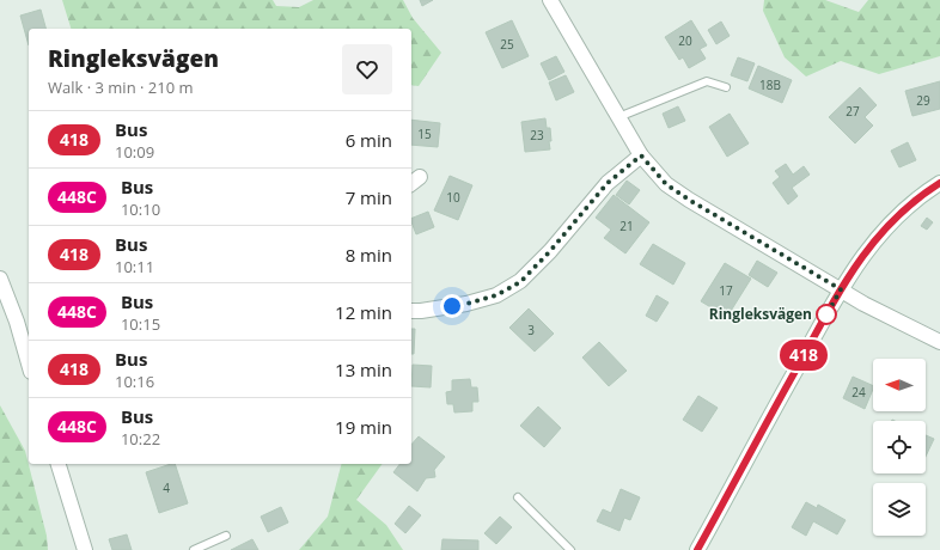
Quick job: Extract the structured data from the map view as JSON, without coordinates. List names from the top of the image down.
{
  "places": ["Ringleksvägen"],
  "lines": ["bus line 418"],
  "house_numbers": [
    "20",
    "25",
    "18B",
    "29",
    "27",
    "15",
    "23",
    "10",
    "21",
    "17",
    "3",
    "24",
    "4"
  ],
  "north": "left",
  "page": {
    "on_map": "418",
    "heading": ["Ringleksvägen", "Walk · 3 min · 210 m"],
    "list": [
      {
        "mark": "418",
        "name": "Bus",
        "note": "10:09",
        "value": "6 min"
      },
      {
        "mark": "448C",
        "name": "Bus",
        "note": "10:10",
        "value": "7 min"
      },
      {
        "mark": "418",
        "name": "Bus",
        "note": "10:11",
        "value": "8 min"
      },
      {
        "mark": "448C",
        "name": "Bus",
        "note": "10:15",
        "value": "12 min"
      },
      {
        "mark": "418",
        "name": "Bus",
        "note": "10:16",
        "value": "13 min"
      },
      {
        "mark": "448C",
        "name": "Bus",
        "note": "10:22",
        "value": "19 min"
      }
    ]
  }
}
